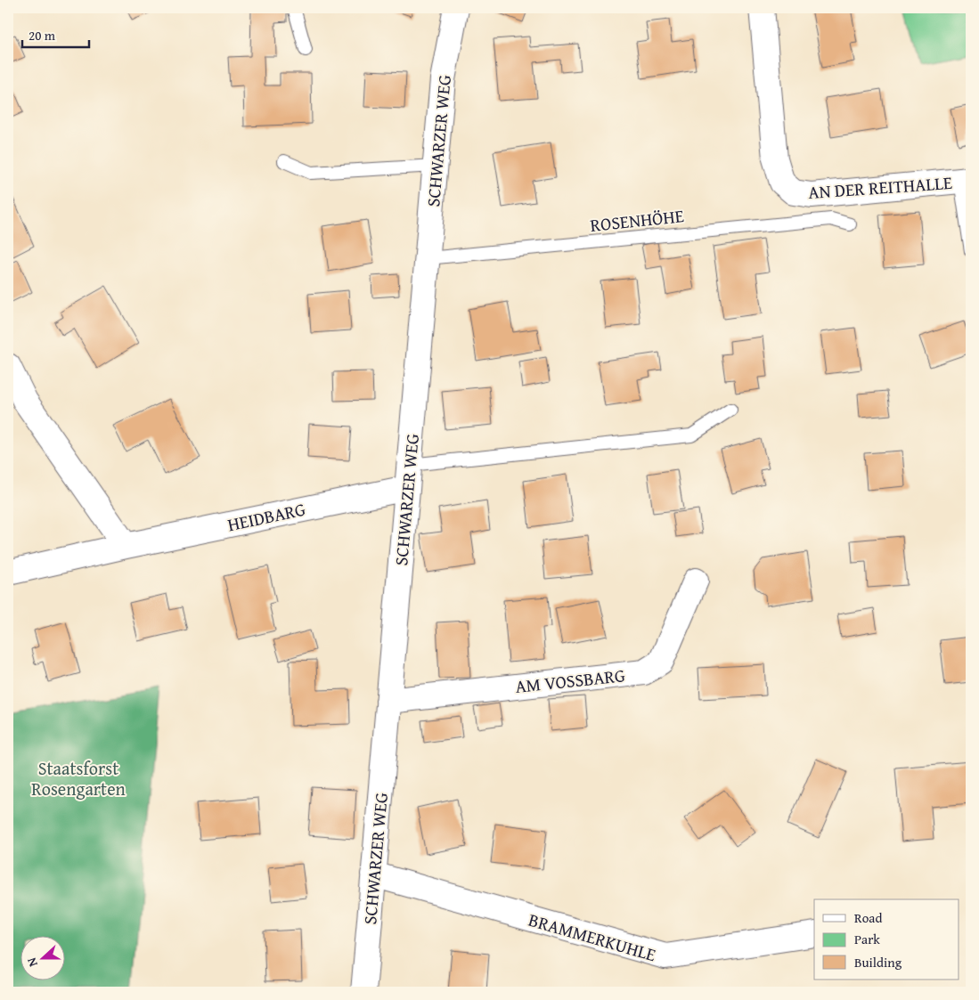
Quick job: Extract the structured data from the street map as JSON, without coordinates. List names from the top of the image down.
{
  "streets": {
    "street": [
      "SCHWARZER WEG",
      "AN DER REITHALLE",
      "HEIDBARG",
      "AM VOSSBARG",
      "BRAMMERKUHLE"
    ],
    "lane": ["ROSENHÖHE"]
  },
  "crossings": [
    ["SCHWARZER WEG", "ROSENHÖHE"],
    ["SCHWARZER WEG", "HEIDBARG"],
    ["SCHWARZER WEG", "AM VOSSBARG"],
    ["SCHWARZER WEG", "BRAMMERKUHLE"]
  ],
  "parks": ["Staatsforst Rosengarten"],
  "legend": ["Road", "Park", "Building"],
  "scale_bar": "20 m",
  "north": "left"
}
